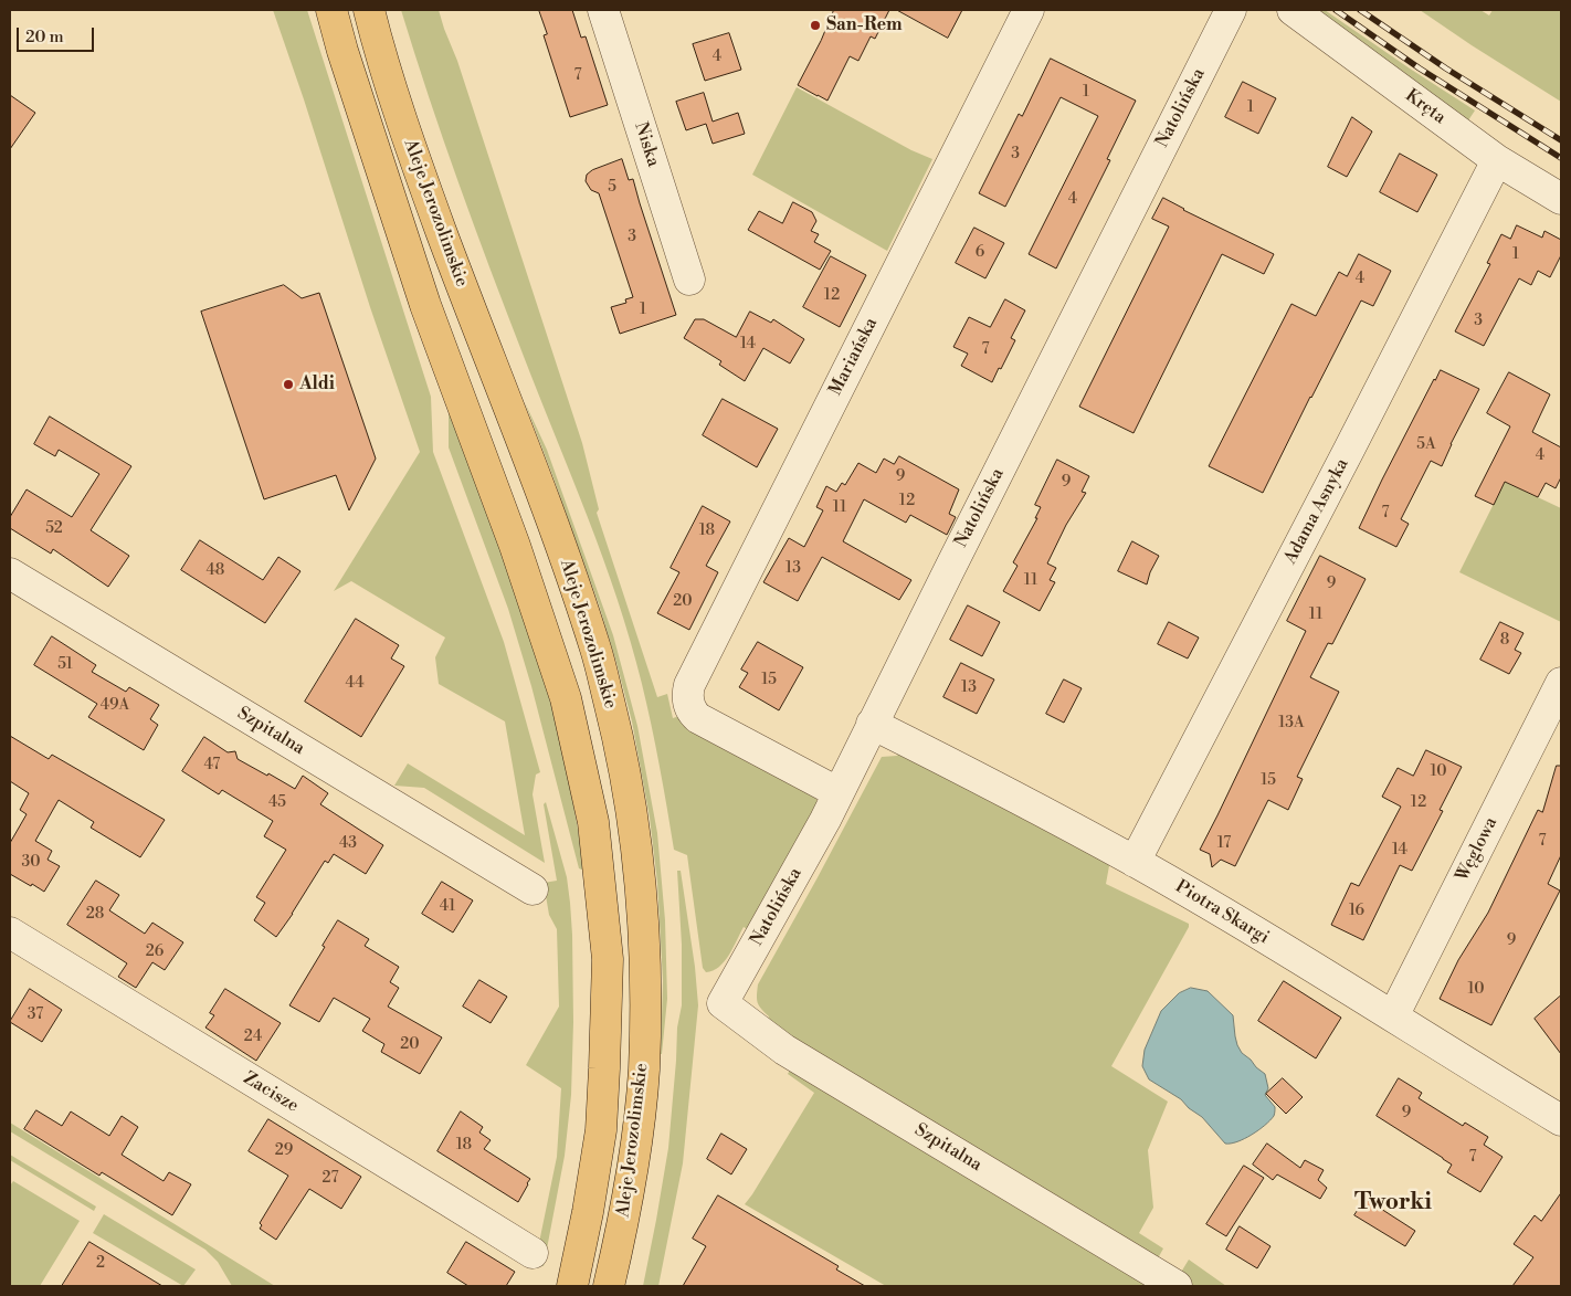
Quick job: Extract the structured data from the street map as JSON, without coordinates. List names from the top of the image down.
{
  "streets": {
    "main road": ["Aleje Jerozolimskie"],
    "street": [
      "Kręta",
      "Natolińska",
      "Niska",
      "Mariańska",
      "Adama Asnyka",
      "Szpitalna",
      "Węglowa",
      "Piotra Skargi",
      "Zacisze"
    ]
  },
  "crossings": [
    ["Kręta", "Adama Asnyka"],
    ["Natolińska", "Mariańska"],
    ["Natolińska", "Szpitalna"],
    ["Natolińska", "Piotra Skargi"],
    ["Adama Asnyka", "Piotra Skargi"],
    ["Węglowa", "Piotra Skargi"]
  ],
  "districts": ["Tworki"],
  "places": ["San-Rem", "Aldi"],
  "house_numbers": [
    "4",
    "7",
    "1",
    "1",
    "3",
    "5",
    "4",
    "3",
    "6",
    "1",
    "4",
    "12",
    "1",
    "3",
    "14",
    "7",
    "5A",
    "4",
    "9",
    "9",
    "12",
    "11",
    "7",
    "52",
    "18",
    "13",
    "48",
    "11",
    "9",
    "20",
    "11",
    "8",
    "51",
    "15",
    "44",
    "13",
    "49A",
    "13A",
    "47",
    "10",
    "15",
    "45",
    "12",
    "7",
    "43",
    "17",
    "14",
    "30",
    "41",
    "16",
    "28",
    "9",
    "26",
    "10",
    "37",
    "24",
    "20",
    "9",
    "18",
    "29",
    "7",
    "27",
    "2"
  ],
  "scale_bar": "20 m"
}
